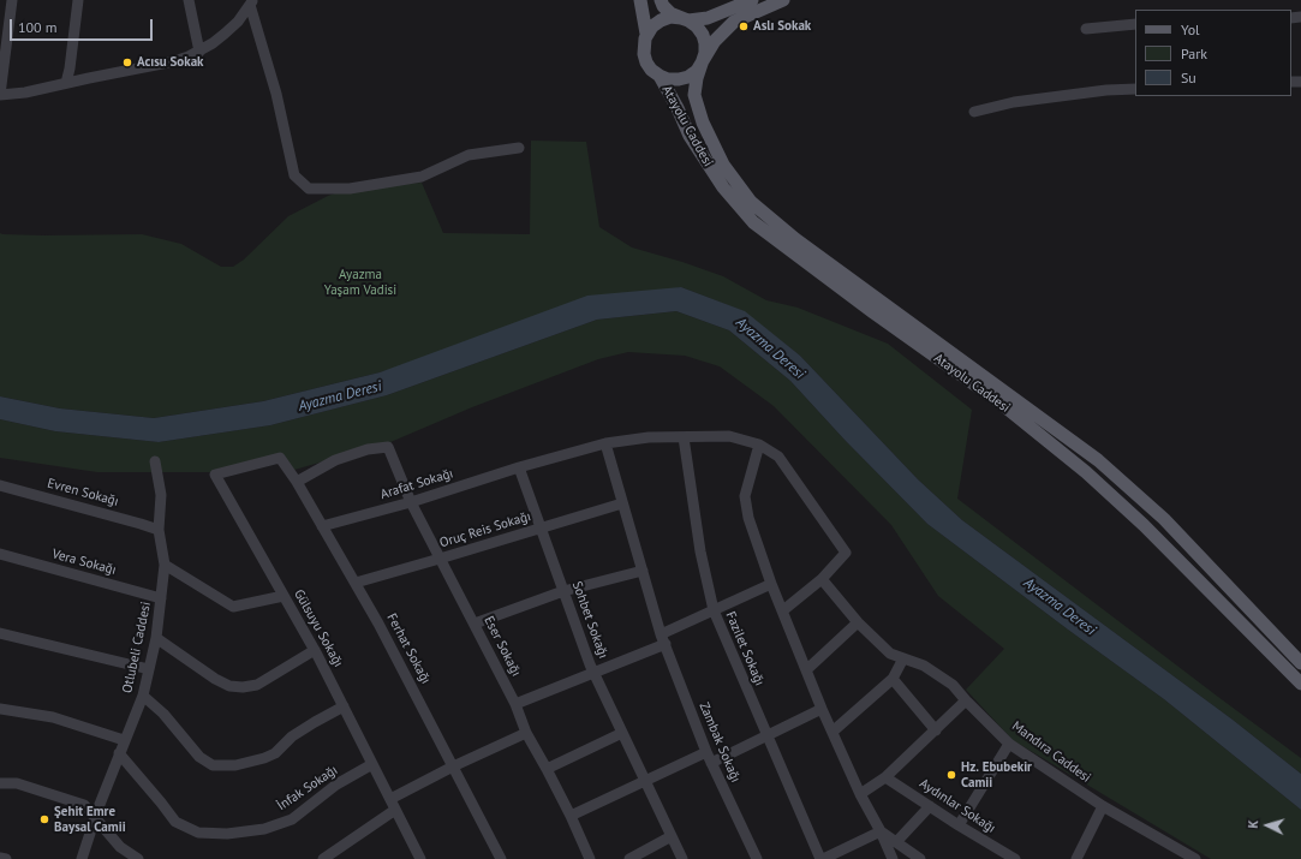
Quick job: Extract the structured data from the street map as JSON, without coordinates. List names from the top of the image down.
{
  "streets": {
    "main road": ["Atayolu Caddesi"],
    "street": [
      "Arafat Sokağı",
      "Evren Sokağı",
      "Oruç Reis Sokağı",
      "Vera Sokağı",
      "Sohbet Sokağı",
      "Gülsuyu Sokağı",
      "Eser Sokağı",
      "Otlubeli Caddesi",
      "Ferhat Sokağı",
      "Fazilet Sokağı",
      "Zambak Sokağı",
      "Mandıra Caddesi",
      "İnfak Sokağı",
      "Aydınlar Sokağı"
    ]
  },
  "crossings": [
    ["Arafat Sokağı", "Sohbet Sokağı"],
    ["Arafat Sokağı", "Eser Sokağı"],
    ["Arafat Sokağı", "Ferhat Sokağı"],
    ["Evren Sokağı", "Otlubeli Caddesi"],
    ["Oruç Reis Sokağı", "Sohbet Sokağı"],
    ["Oruç Reis Sokağı", "Eser Sokağı"],
    ["Oruç Reis Sokağı", "Ferhat Sokağı"],
    ["Oruç Reis Sokağı", "Zambak Sokağı"],
    ["Vera Sokağı", "Otlubeli Caddesi"],
    ["Gülsuyu Sokağı", "Ferhat Sokağı"],
    ["Gülsuyu Sokağı", "İnfak Sokağı"],
    ["Eser Sokağı", "Ferhat Sokağı"],
    ["Otlubeli Caddesi", "İnfak Sokağı"]
  ],
  "water": ["Ayazma Deresi"],
  "parks": ["Ayazma Yaşam Vadisi"],
  "places": [
    "Aslı Sokak",
    "Acısu Sokak",
    "Hz. Ebubekir Camii",
    "Şehit Emre Baysal Camii"
  ],
  "legend": ["Yol", "Park", "Su"],
  "scale_bar": "100 m",
  "north": "left"
}
